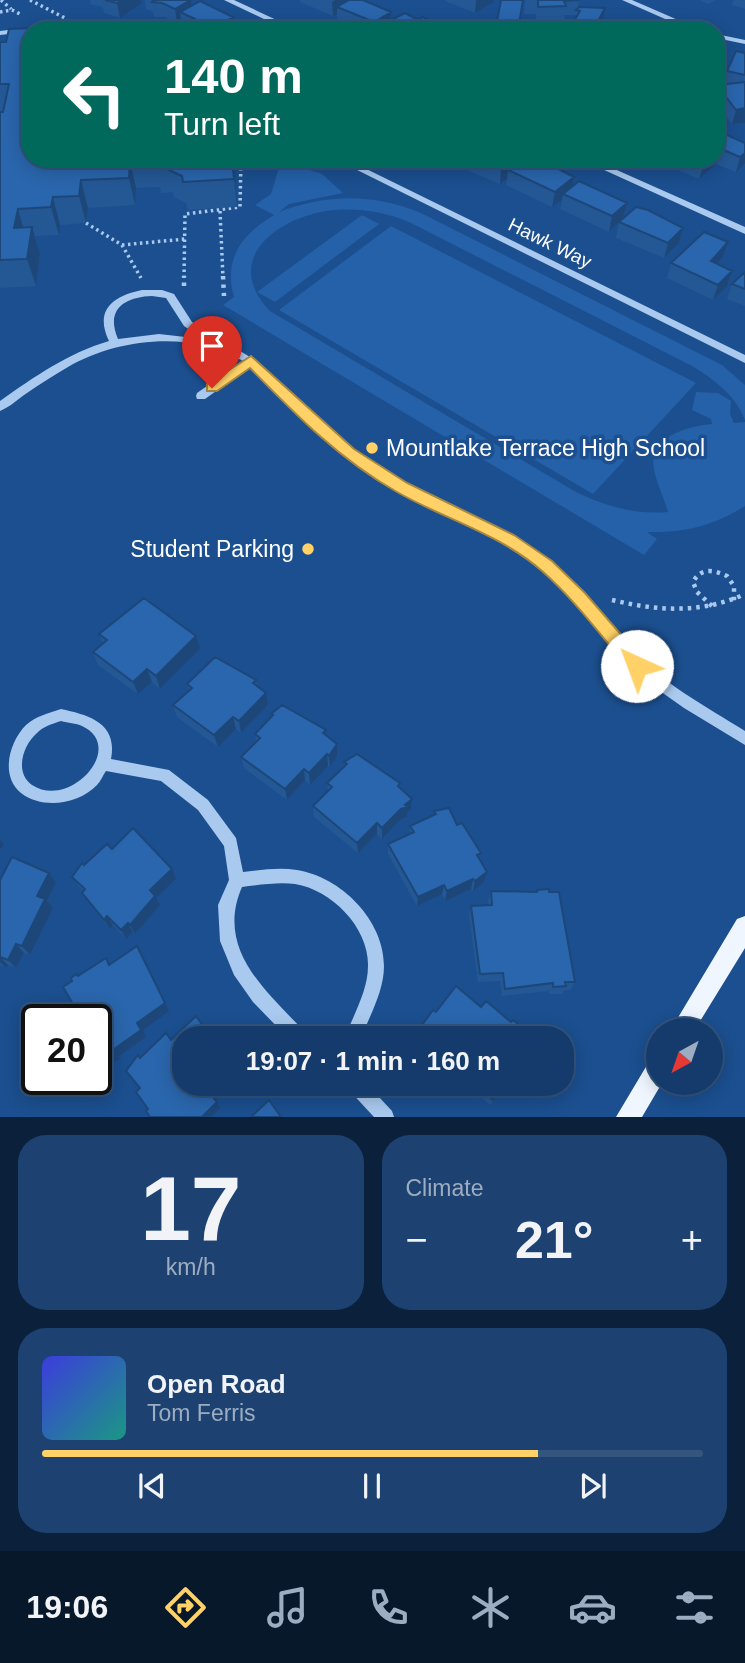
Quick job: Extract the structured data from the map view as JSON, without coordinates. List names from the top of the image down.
{
  "streets": {
    "street": ["Hawk Way"]
  },
  "places": ["Mountlake Terrace High School", "Student Parking"],
  "north": "bottom left",
  "page": {
    "turn": ["140 m", "Turn left"],
    "limit": "20",
    "trip": "19:07 · 1 min · 160 m",
    "tile": [
      ["17", "km/h"],
      "Climate"
    ],
    "heat": ["−", "21°", "+"],
    "song": ["Open Road", "Tom Ferris"],
    "tabs": "19:06"
  }
}
